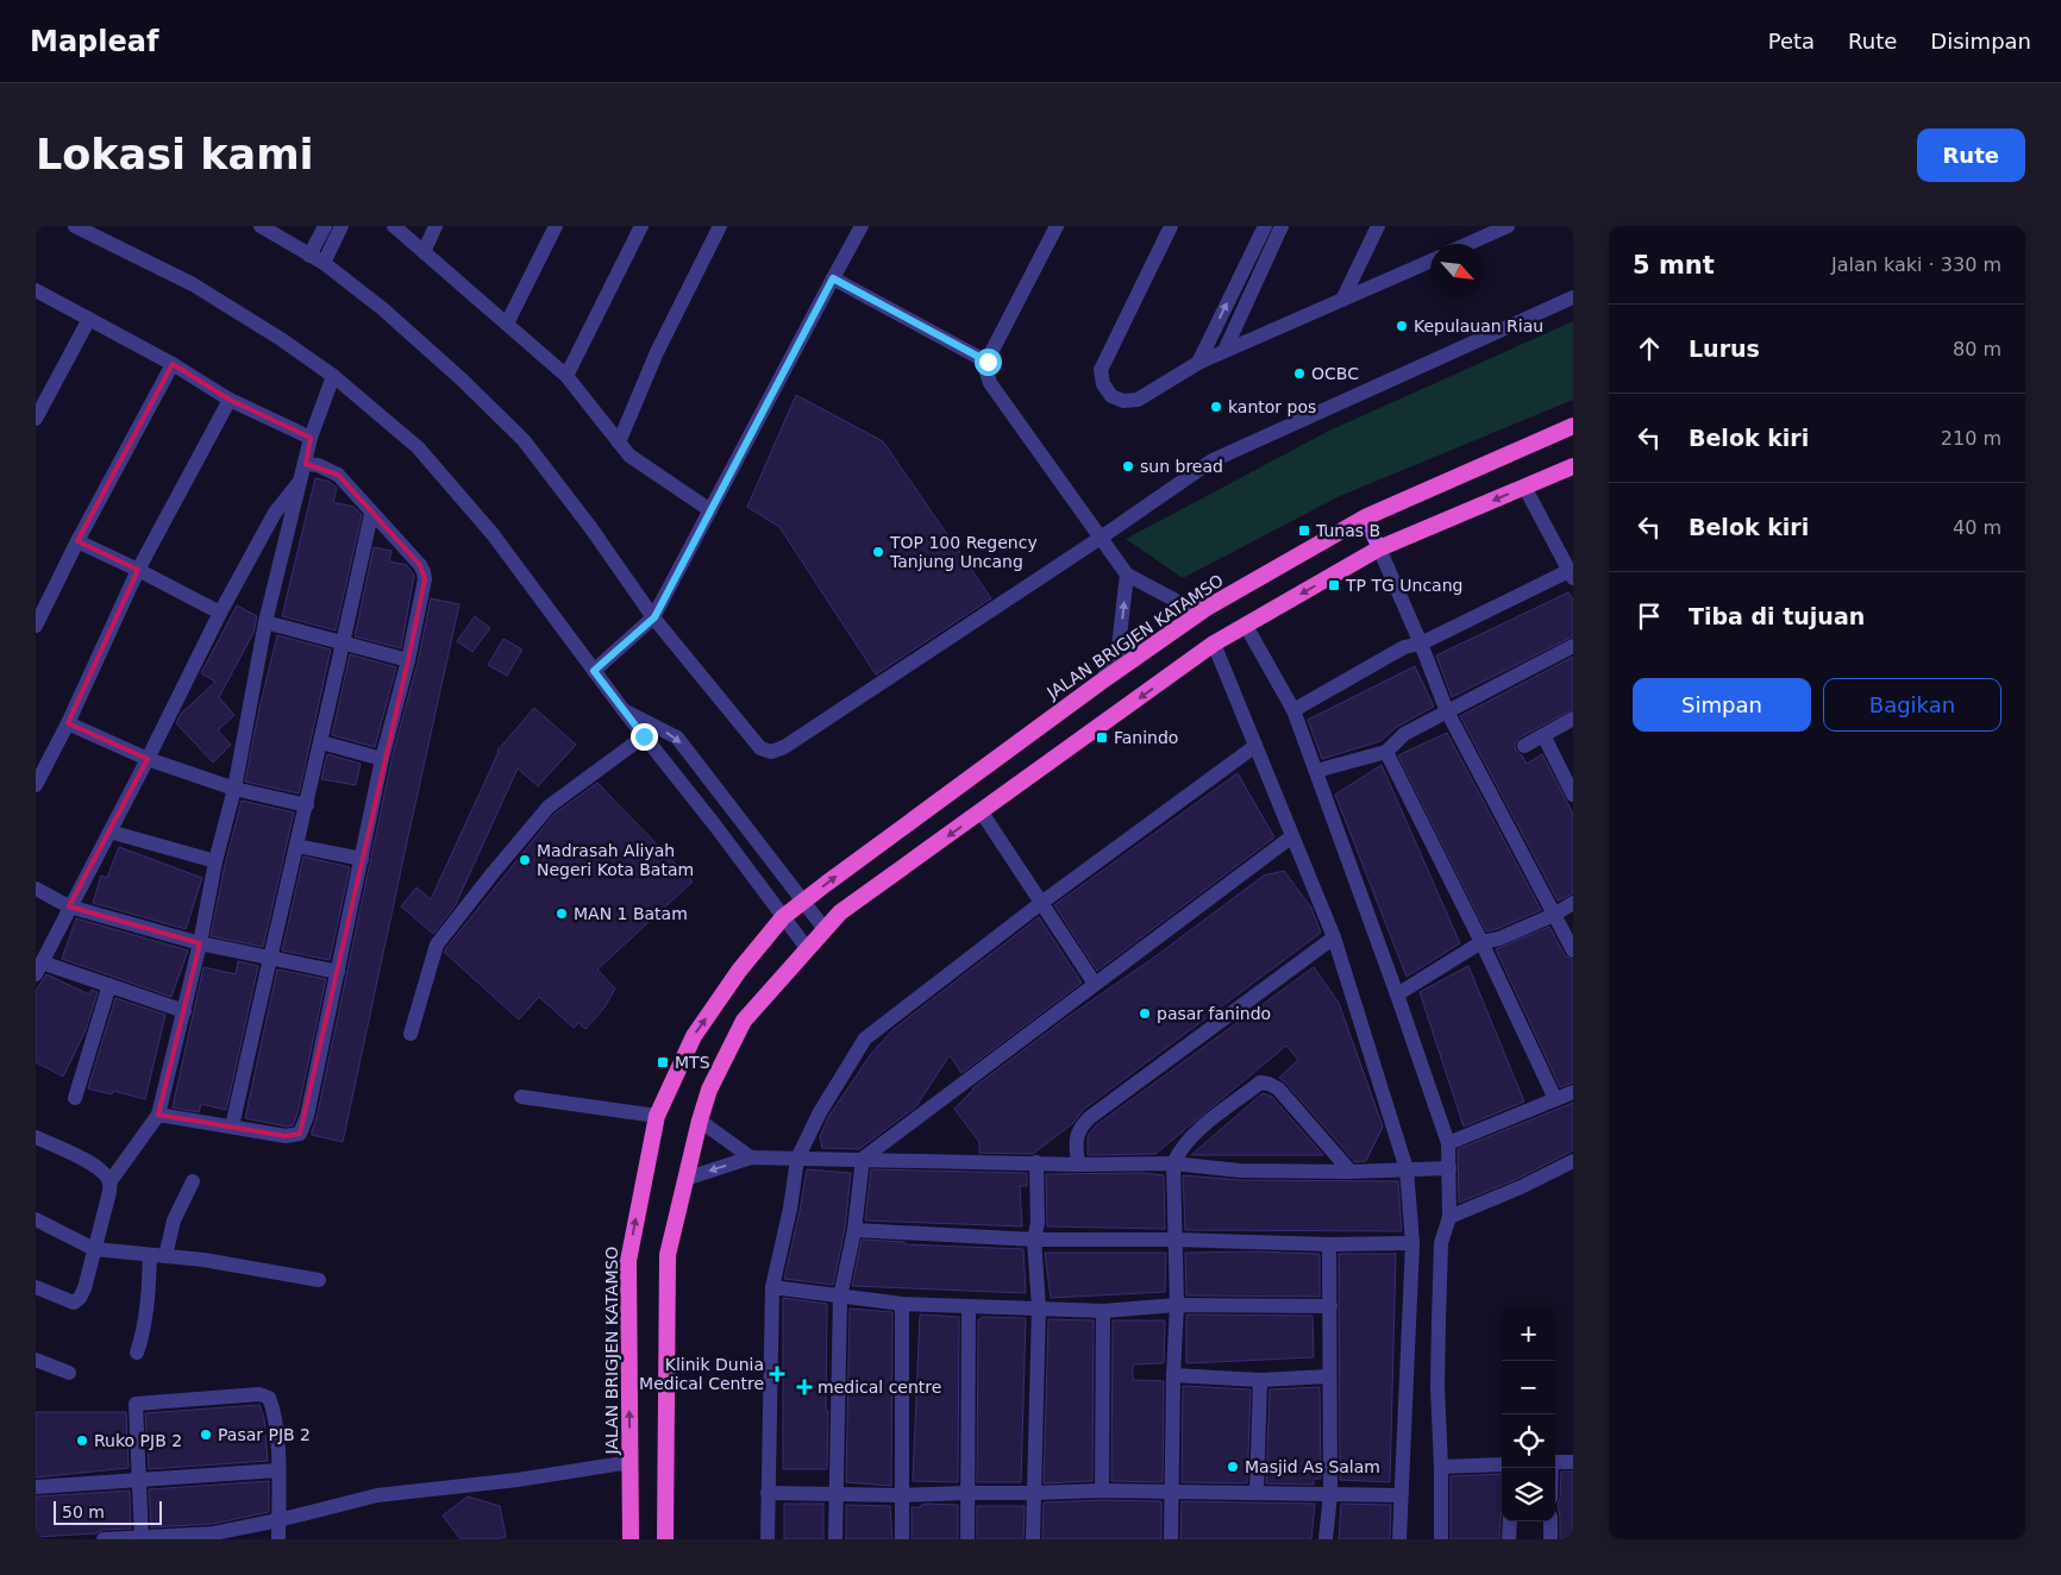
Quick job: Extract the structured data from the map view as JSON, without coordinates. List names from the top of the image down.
{
  "streets": {
    "highway": ["JALAN BRIGJEN KATAMSO"]
  },
  "places": {
    "other": [
      "Kepulauan Riau",
      "OCBC",
      "kantor pos",
      "sun bread",
      "TOP 100 Regency Tanjung Uncang",
      "Madrasah Aliyah Negeri Kota Batam",
      "MAN 1 Batam",
      "pasar fanindo",
      "Pasar PJB 2",
      "Ruko PJB 2",
      "Masjid As Salam"
    ],
    "transit": [
      "Tunas B",
      "TP TG Uncang",
      "Fanindo",
      "MTS"
    ],
    "health": ["Klinik Dunia Medical Centre", "medical centre"]
  },
  "scale_bar": "50 m",
  "north": "bottom right",
  "page": {
    "header": "Mapleaf",
    "nav": ["Peta", "Rute", "Disimpan"],
    "buttons": [
      "Rute",
      ["Simpan", "Bagikan"]
    ],
    "title": "Lokasi kami",
    "heading": ["5 mnt", "Jalan kaki · 330 m"],
    "list": [
      ["Lurus", "80 m"],
      ["Belok kiri", "210 m"],
      ["Belok kiri", "40 m"],
      "Tiba di tujuan"
    ],
    "map_buttons": ["+", "−"],
    "scale": "50 m"
  }
}
